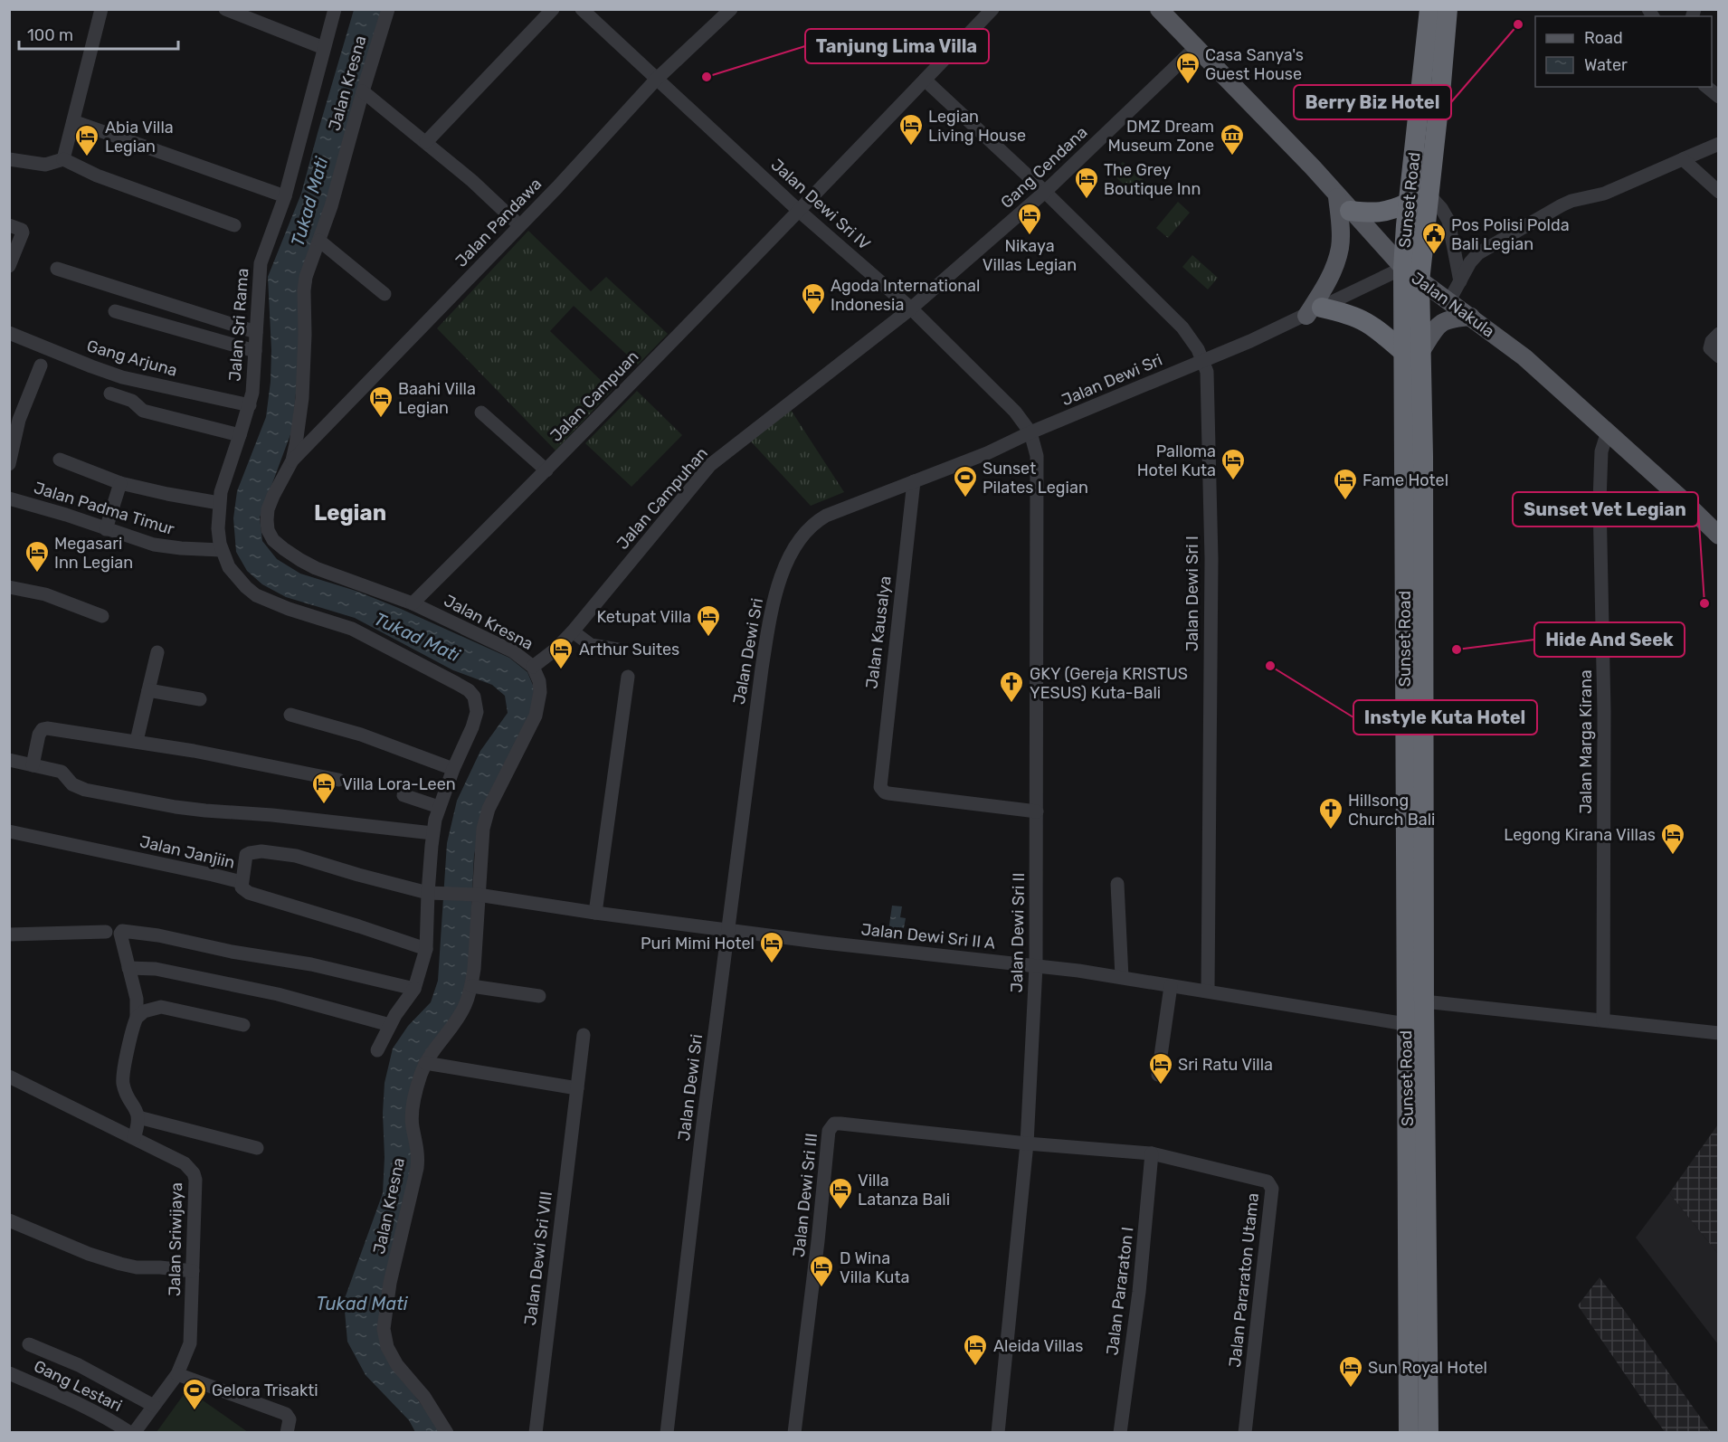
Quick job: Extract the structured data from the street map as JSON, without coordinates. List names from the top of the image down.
{
  "streets": {
    "highway": ["Sunset Road"],
    "main road": ["Jalan Nakula"],
    "street": [
      "Jalan Kresna",
      "Gang Cendana",
      "Jalan Dewi Sri IV",
      "Jalan Pandawa",
      "Jalan Sri Rama",
      "Gang Arjuna",
      "Jalan Dewi Sri",
      "Jalan Campuan",
      "Jalan Campuhan",
      "Jalan Padma Timur",
      "Jalan Dewi Sri I",
      "Jalan Kausalya",
      "Jalan Marga Kirana",
      "Jalan Janjiin",
      "Jalan Dewi Sri II",
      "Jalan Dewi Sri II A",
      "Jalan Dewi Sri III",
      "Jalan Sriwijaya",
      "Jalan Dewi Sri VIII",
      "Jalan Pararaton Utama",
      "Jalan Pararaton I",
      "Gang Lestari"
    ]
  },
  "crossings": [
    ["Jalan Kresna", "Jalan Pandawa"],
    ["Jalan Kresna", "Jalan Campuan"],
    ["Jalan Kresna", "Jalan Campuhan"],
    ["Jalan Kresna", "Jalan Dewi Sri II A"],
    ["Gang Cendana", "Jalan Dewi Sri IV"],
    ["Gang Cendana", "Jalan Nakula"],
    ["Gang Cendana", "Jalan Campuhan"],
    ["Gang Cendana", "Jalan Dewi Sri I"],
    ["Sunset Road", "Jalan Nakula"],
    ["Sunset Road", "Jalan Dewi Sri"],
    ["Sunset Road", "Jalan Dewi Sri II A"],
    ["Jalan Dewi Sri IV", "Jalan Pandawa"],
    ["Jalan Dewi Sri IV", "Jalan Dewi Sri"],
    ["Jalan Dewi Sri IV", "Jalan Campuan"],
    ["Jalan Dewi Sri IV", "Jalan Campuhan"],
    ["Jalan Dewi Sri IV", "Jalan Dewi Sri II"],
    ["Jalan Nakula", "Jalan Dewi Sri"],
    ["Jalan Nakula", "Jalan Marga Kirana"],
    ["Jalan Sri Rama", "Gang Arjuna"],
    ["Jalan Sri Rama", "Jalan Padma Timur"],
    ["Jalan Dewi Sri", "Jalan Dewi Sri I"],
    ["Jalan Dewi Sri", "Jalan Kausalya"],
    ["Jalan Dewi Sri", "Jalan Dewi Sri II"],
    ["Jalan Dewi Sri", "Jalan Dewi Sri II A"],
    ["Jalan Campuan", "Jalan Dewi Sri I"],
    ["Jalan Dewi Sri I", "Jalan Dewi Sri II A"],
    ["Jalan Kausalya", "Jalan Dewi Sri II"],
    ["Jalan Janjiin", "Jalan Dewi Sri II A"],
    ["Jalan Dewi Sri II", "Jalan Dewi Sri II A"],
    ["Jalan Dewi Sri II", "Jalan Dewi Sri III"],
    ["Jalan Dewi Sri II", "Jalan Pararaton Utama"],
    ["Jalan Dewi Sri III", "Jalan Pararaton Utama"],
    ["Jalan Sriwijaya", "Gang Lestari"],
    ["Jalan Pararaton Utama", "Jalan Pararaton I"]
  ],
  "districts": ["Legian"],
  "water": ["Tukad Mati"],
  "places": {
    "other": [
      "Berry Biz Hotel",
      "Tanjung Lima Villa",
      "Sunset Vet Legian",
      "Hide And Seek",
      "Instyle Kuta Hotel"
    ],
    "hotel": [
      "Casa Sanya's Guest House",
      "Legian Living House",
      "Abia Villa Legian",
      "The Grey Boutique Inn",
      "Nikaya Villas Legian",
      "Agoda International Indonesia",
      "Baahi Villa Legian",
      "Palloma Hotel Kuta",
      "Fame Hotel",
      "Megasari Inn Legian",
      "Ketupat Villa",
      "Arthur Suites",
      "Villa Lora-Leen",
      "Legong Kirana Villas",
      "Puri Mimi Hotel",
      "Sri Ratu Villa",
      "Villa Latanza Bali",
      "D Wina Villa Kuta",
      "Aleida Villas",
      "Sun Royal Hotel"
    ],
    "museum": ["DMZ Dream Museum Zone"],
    "public building": ["Pos Polisi Polda Bali Legian"],
    "sports": ["Sunset Pilates Legian", "Gelora Trisakti"],
    "church": ["GKY (Gereja KRISTUS YESUS) Kuta-Bali", "Hillsong Church Bali"]
  },
  "legend": ["Road", "Water"],
  "scale_bar": "100 m"
}
